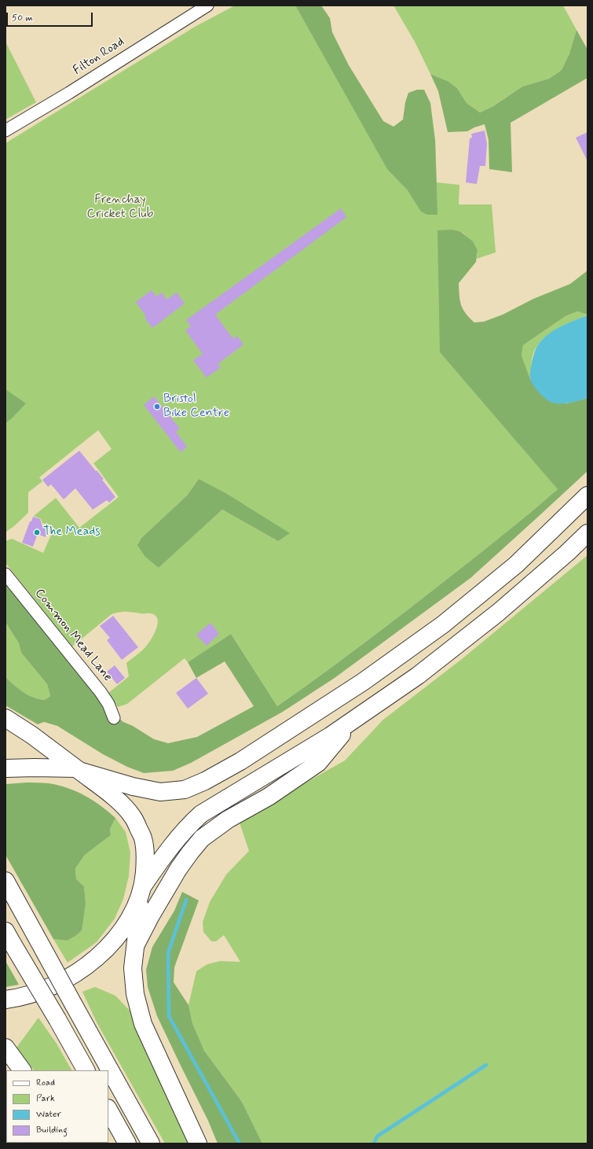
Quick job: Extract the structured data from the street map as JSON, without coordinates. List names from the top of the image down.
{
  "streets": {
    "street": ["Filton Road", "Common Mead Lane"]
  },
  "parks": ["Frenchay Cricket Club"],
  "places": ["Bristol Bike Centre", "The Meads"],
  "legend": [
    "Road",
    "Park",
    "Water",
    "Building"
  ],
  "scale_bar": "50 m"
}
